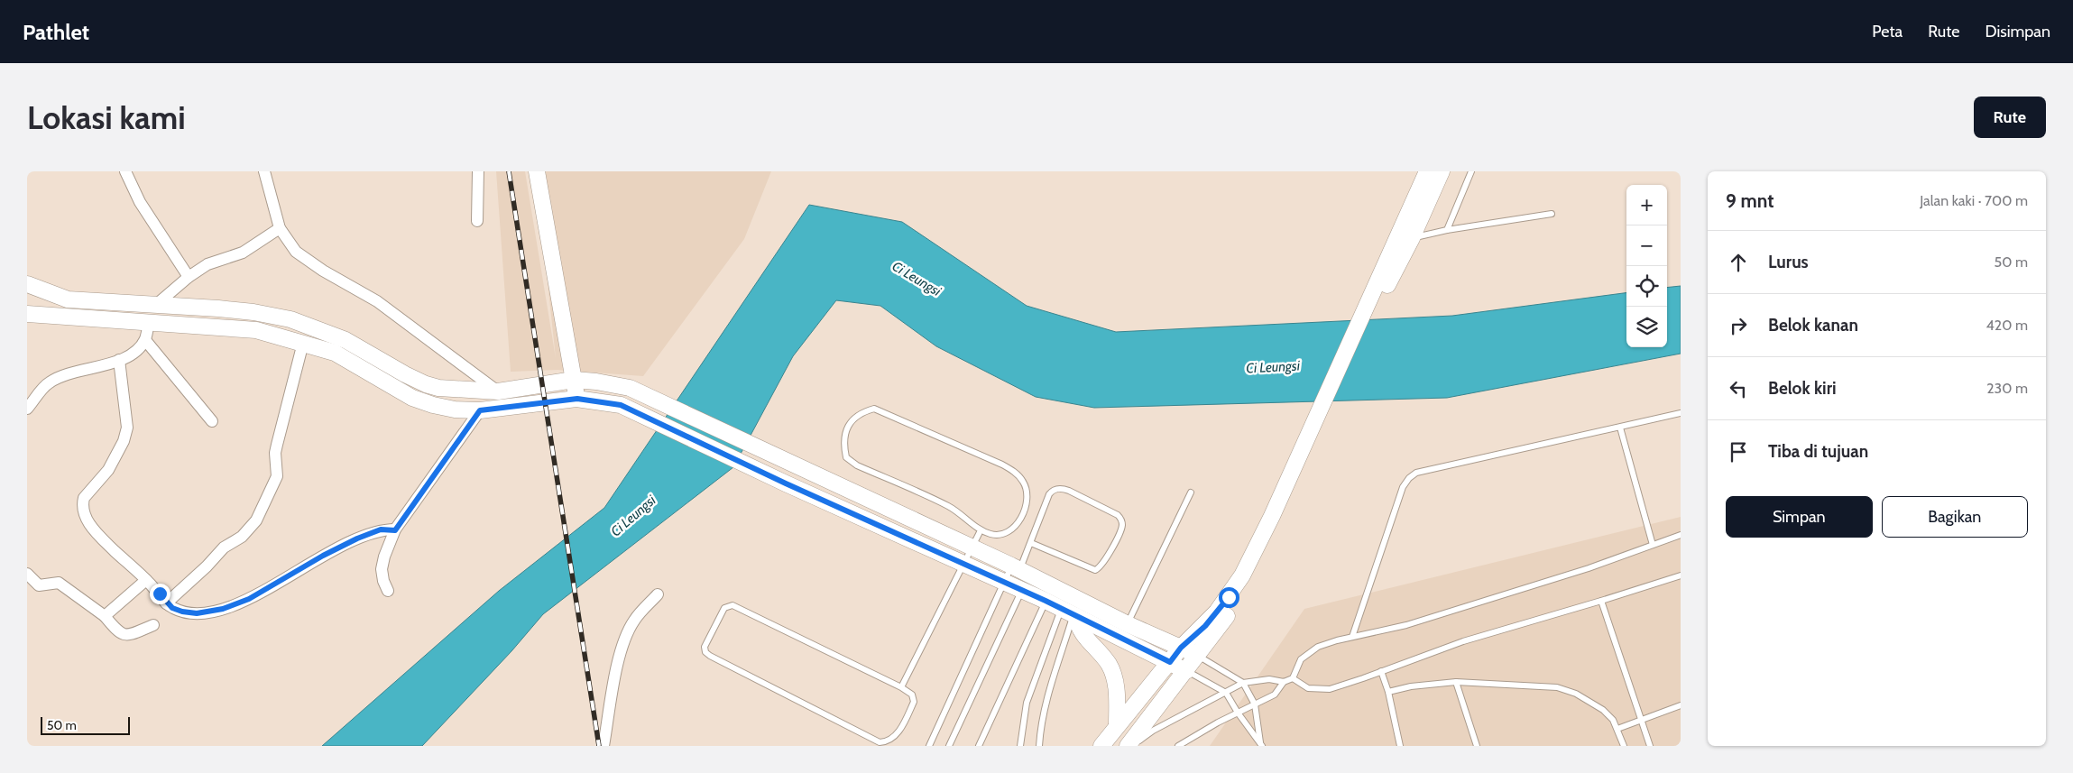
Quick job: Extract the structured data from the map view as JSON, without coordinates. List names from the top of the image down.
{
  "water": ["Ci Leungsi"],
  "scale_bar": "50 m",
  "page": {
    "header": "Pathlet",
    "nav": ["Peta", "Rute", "Disimpan"],
    "buttons": [
      "Rute",
      ["Simpan", "Bagikan"]
    ],
    "title": "Lokasi kami",
    "heading": ["9 mnt", "Jalan kaki · 700 m"],
    "map_buttons": ["+", "−"],
    "list": [
      ["Lurus", "50 m"],
      ["Belok kanan", "420 m"],
      ["Belok kiri", "230 m"],
      "Tiba di tujuan"
    ],
    "scale": "50 m"
  }
}
